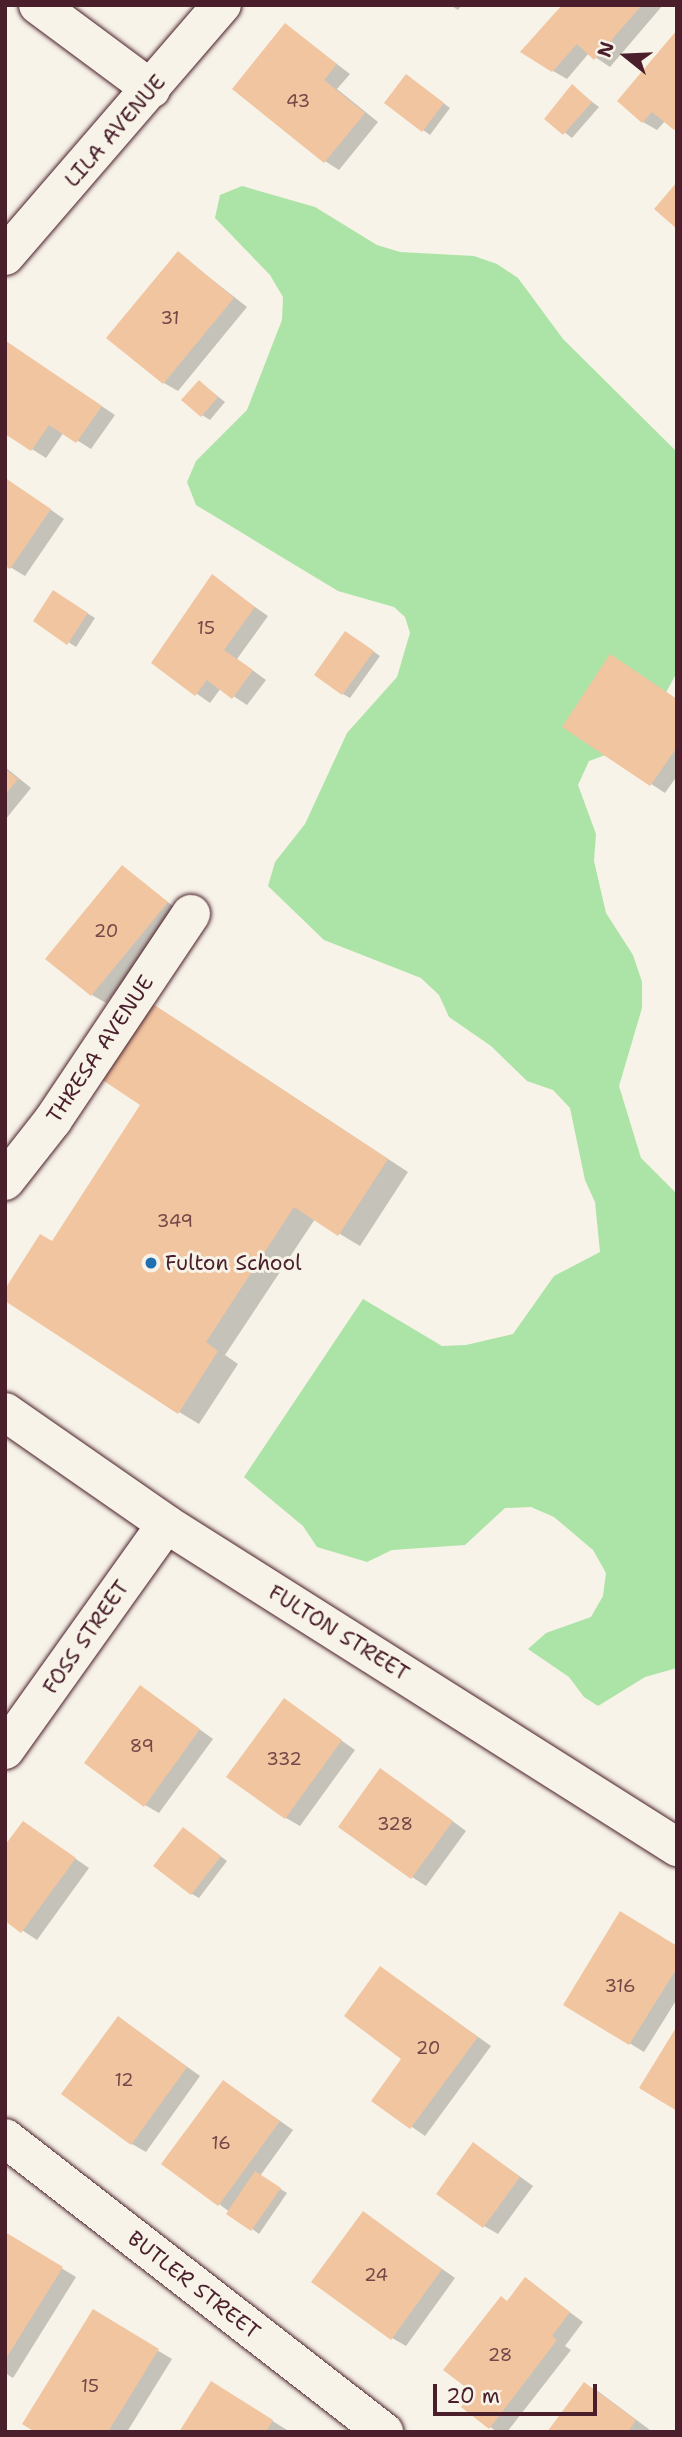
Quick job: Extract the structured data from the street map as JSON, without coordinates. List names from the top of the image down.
{
  "streets": {
    "street": [
      "LILA AVENUE",
      "THRESA AVENUE",
      "FULTON STREET",
      "FOSS STREET",
      "BUTLER STREET"
    ]
  },
  "crossings": [
    ["FULTON STREET", "FOSS STREET"]
  ],
  "places": ["Fulton School"],
  "house_numbers": [
    "43",
    "31",
    "15",
    "20",
    "349",
    "89",
    "332",
    "328",
    "316",
    "20",
    "12",
    "16",
    "24",
    "28",
    "15"
  ],
  "scale_bar": "20 m",
  "north": "left"
}
